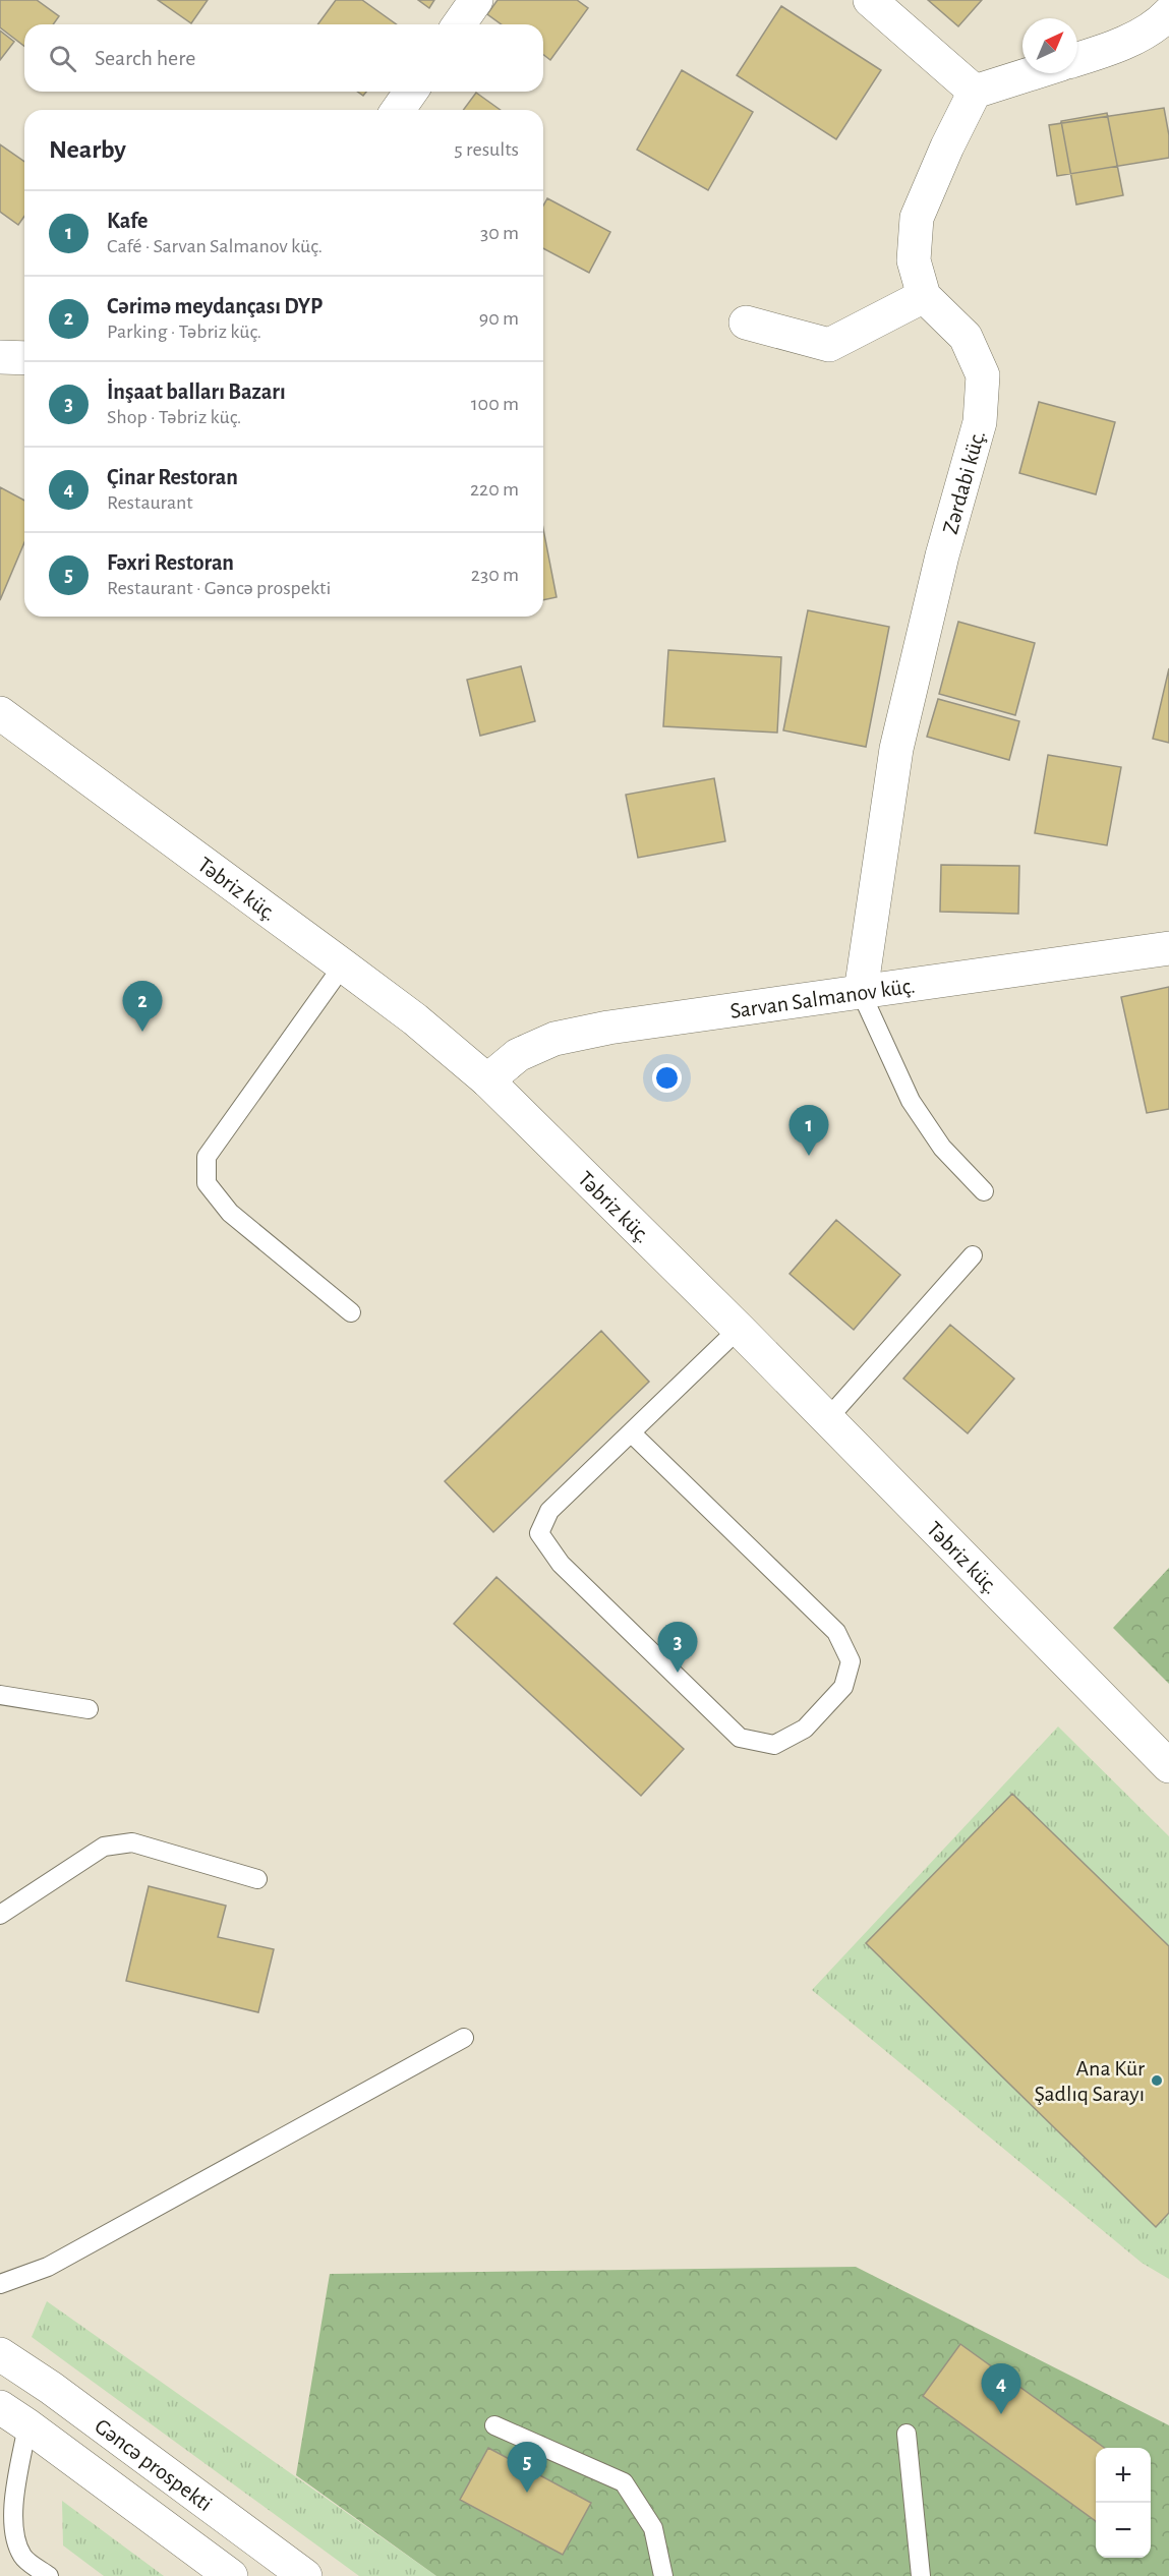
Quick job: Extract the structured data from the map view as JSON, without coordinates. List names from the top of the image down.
{
  "streets": {
    "street": [
      "Zərdabi küç.",
      "Təbriz küç.",
      "Sarvan Salmanov küç.",
      "Gəncə prospekti"
    ]
  },
  "crossings": [
    ["Zərdabi küç.", "Sarvan Salmanov küç."],
    ["Təbriz küç.", "Sarvan Salmanov küç."]
  ],
  "places": ["Ana Kür Şadlıq Sarayı"],
  "north": "top right",
  "page": {
    "search": "Search here",
    "heading": ["Nearby", "5 results"],
    "list": [
      {
        "mark": "1",
        "name": "Kafe",
        "note": "Café · Sarvan Salmanov küç.",
        "value": "30 m"
      },
      {
        "mark": "2",
        "name": "Cərimə meydançası DYP",
        "note": "Parking · Təbriz küç.",
        "value": "90 m"
      },
      {
        "mark": "3",
        "name": "İnşaat balları Bazarı",
        "note": "Shop · Təbriz küç.",
        "value": "100 m"
      },
      {
        "mark": "4",
        "name": "Çinar Restoran",
        "note": "Restaurant",
        "value": "220 m"
      },
      {
        "mark": "5",
        "name": "Fəxri Restoran",
        "note": "Restaurant · Gəncə prospekti",
        "value": "230 m"
      }
    ],
    "pins": [
      "2",
      "1",
      "3",
      "4",
      "5"
    ],
    "map_buttons": ["+", "−"]
  }
}
